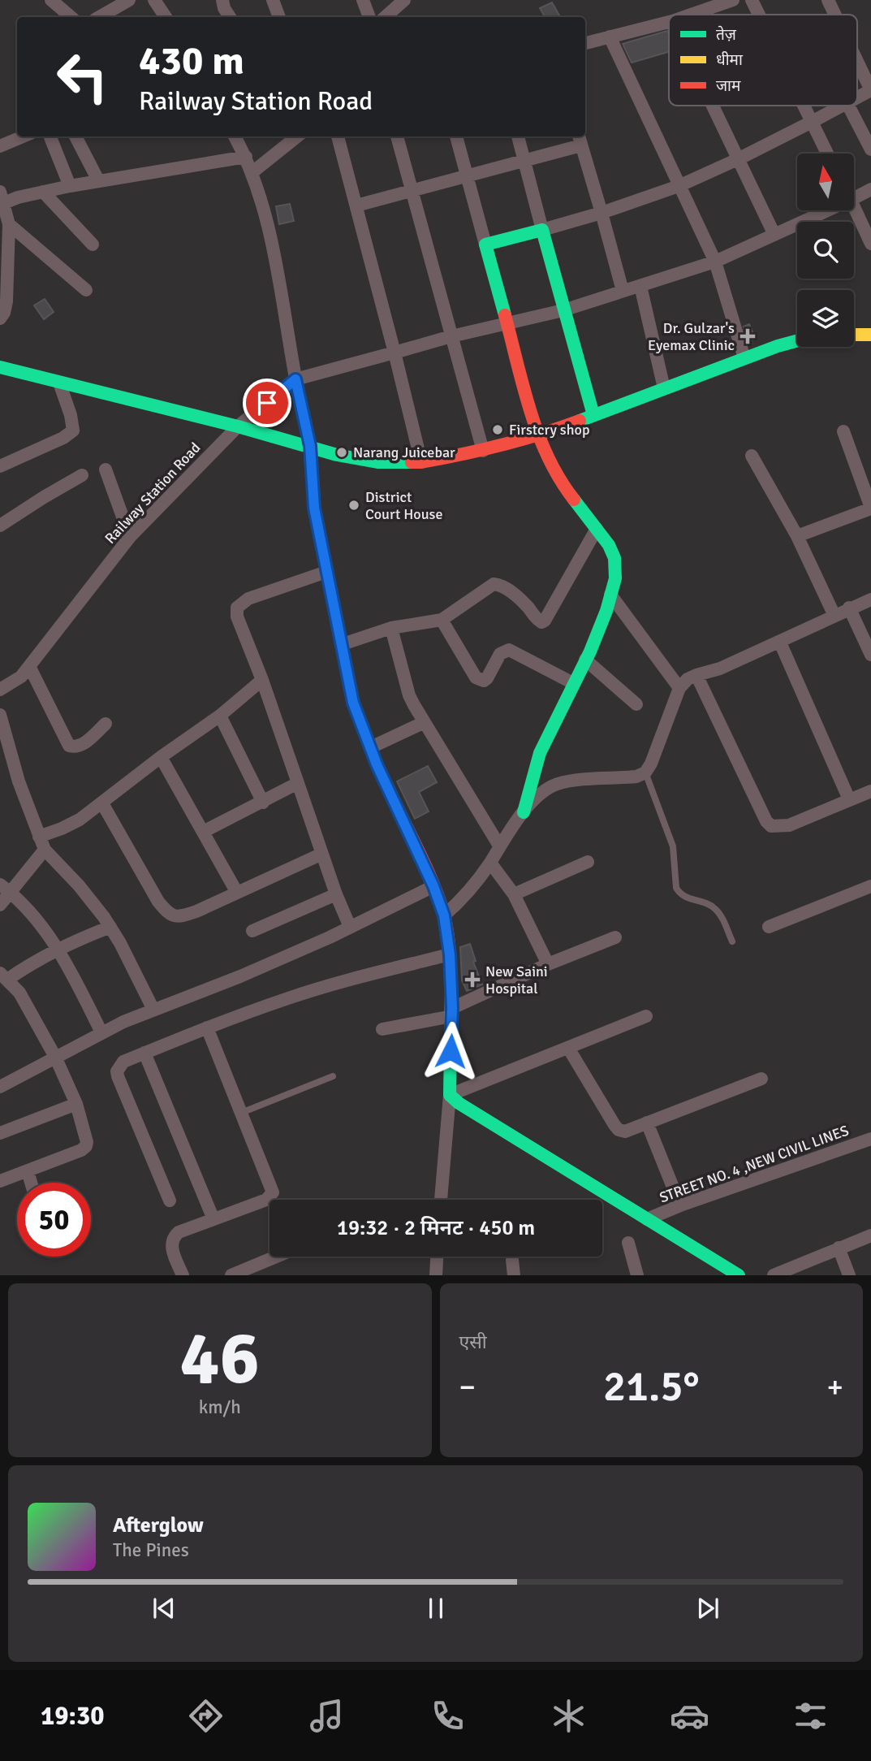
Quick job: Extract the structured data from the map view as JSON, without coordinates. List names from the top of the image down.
{
  "streets": {
    "street": ["Railway Station Road", "STREET NO. 4 ,NEW CIVIL LINES"]
  },
  "places": {
    "health": ["Dr. Gulzar's Eyemax Clinic", "New Saini Hospital"],
    "other": ["Firstcry shop", "Narang Juicebar", "District Court House"]
  },
  "legend": ["तेज़", "धीमा", "जाम"],
  "north": "top",
  "page": {
    "turn": ["430 m", "Railway Station Road"],
    "limit": "50",
    "trip": "19:32 · 2 मिनट · 450 m",
    "tile": [
      ["46", "km/h"],
      "एसी"
    ],
    "heat": ["−", "21.5°", "+"],
    "song": ["Afterglow", "The Pines"],
    "tabs": "19:30"
  }
}
